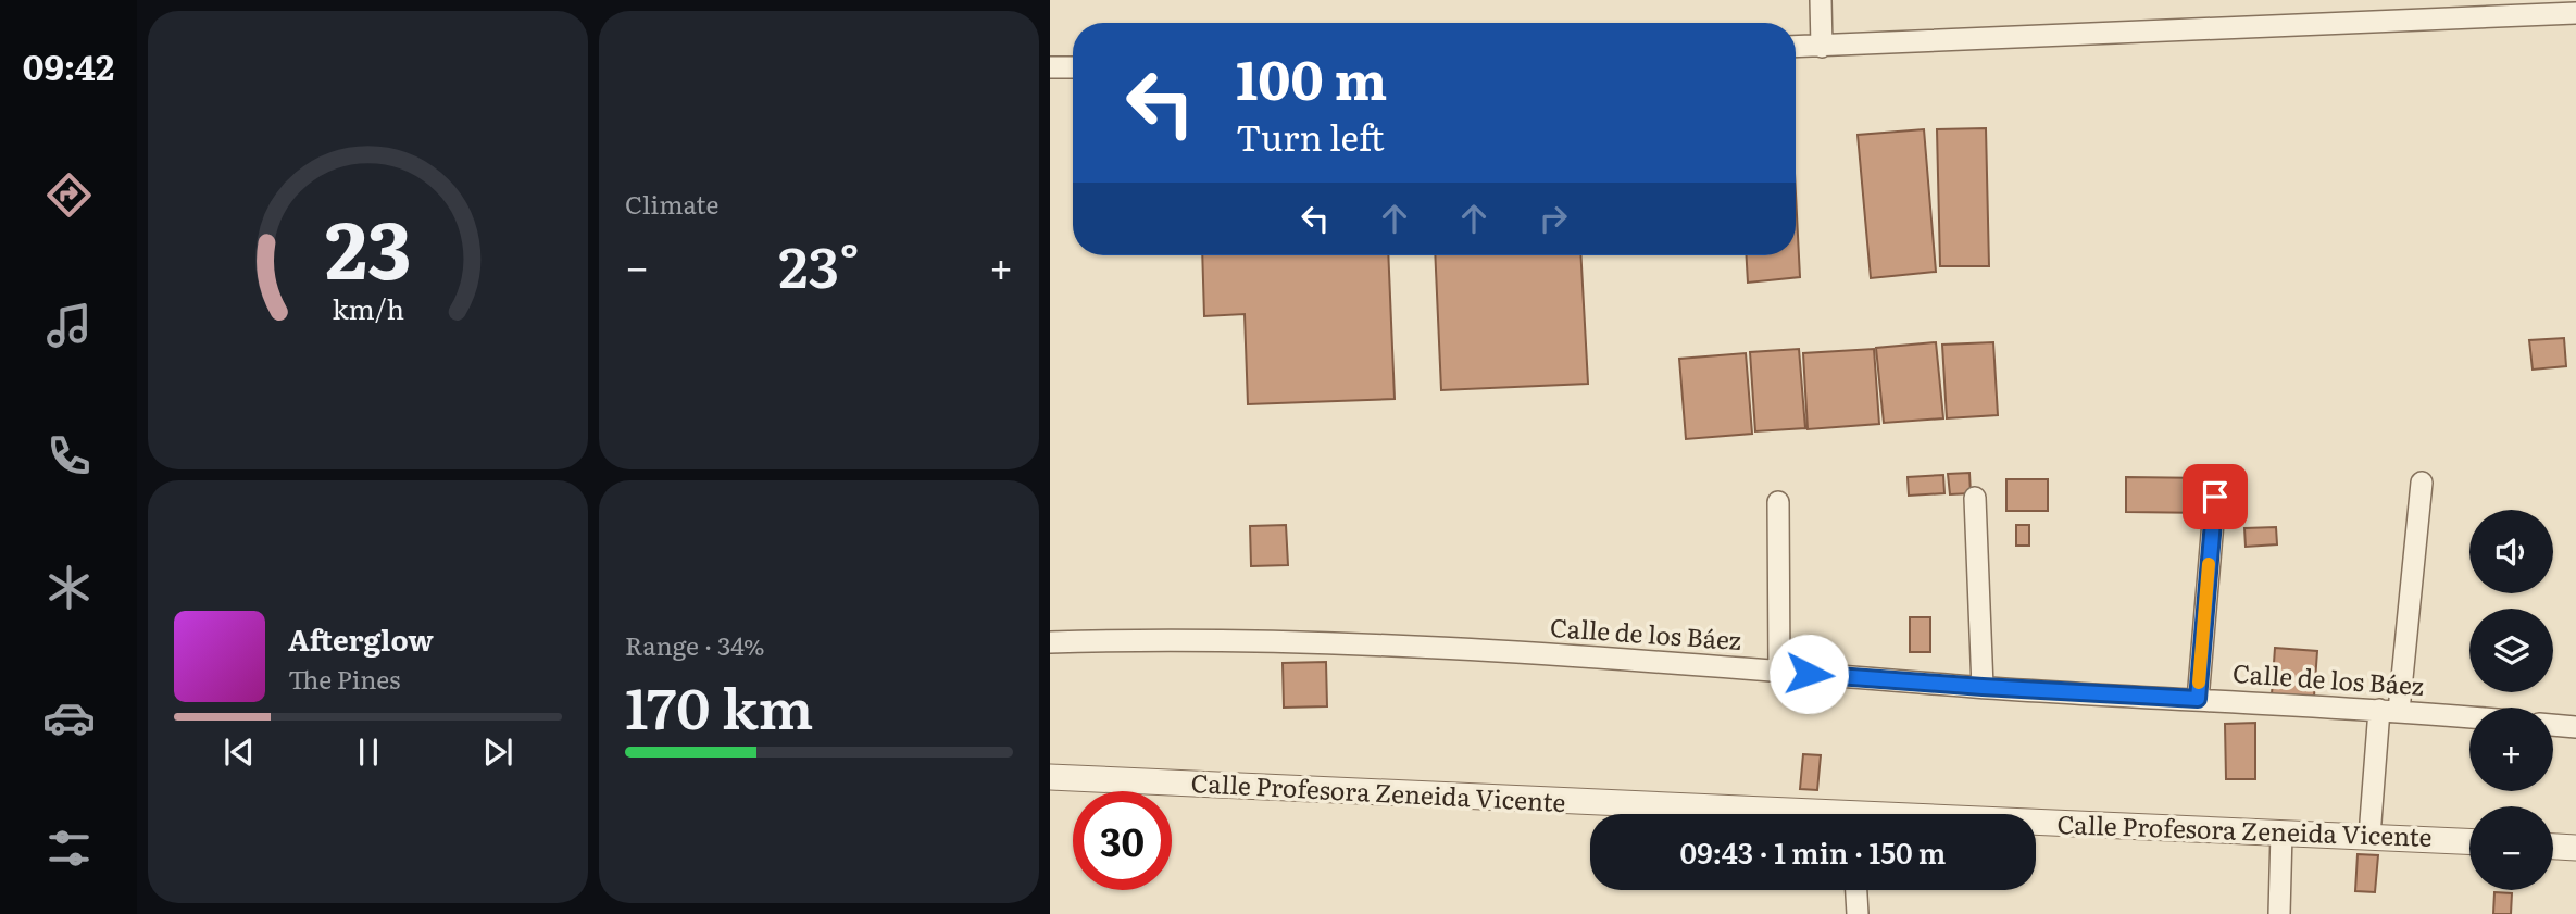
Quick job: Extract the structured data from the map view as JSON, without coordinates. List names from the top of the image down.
{
  "streets": {
    "street": ["Calle de los Báez", "Calle Profesora Zeneida Vicente"]
  },
  "page": {
    "tabs": "09:42",
    "tile": [
      "Climate",
      ["Range · 34%", "170 km"]
    ],
    "turn": ["100 m", "Turn left"],
    "heat": ["−", "23°", "+"],
    "map_buttons": ["+", "−"],
    "song": ["Afterglow", "The Pines"],
    "limit": "30",
    "trip": "09:43 · 1 min · 150 m",
    "gauge": ["23", "km/h"]
  }
}
